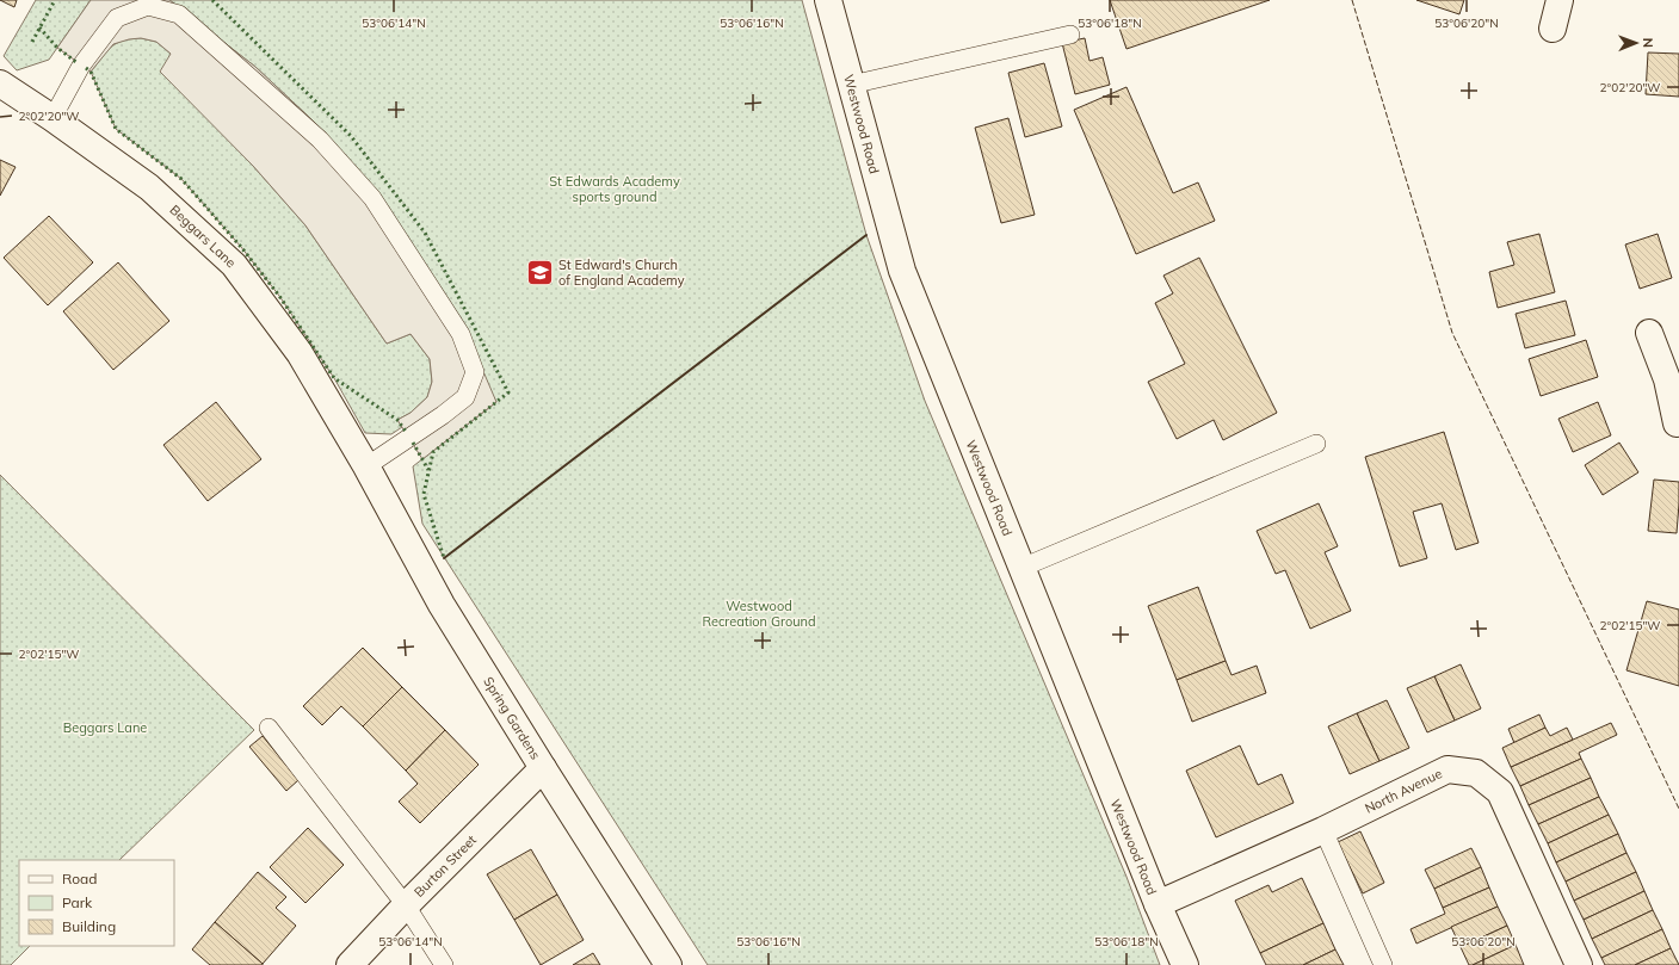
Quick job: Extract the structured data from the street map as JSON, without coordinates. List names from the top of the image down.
{
  "streets": {
    "street": [
      "Westwood Road",
      "Beggars Lane",
      "Spring Gardens",
      "North Avenue",
      "Burton Street"
    ]
  },
  "crossings": [
    ["Westwood Road", "North Avenue"],
    ["Beggars Lane", "Spring Gardens"],
    ["Spring Gardens", "Burton Street"]
  ],
  "parks": ["St Edwards Academy sports ground", "Westwood Recreation Ground", "Beggars Lane"],
  "places": {
    "school or university": ["St Edward's Church of England Academy"]
  },
  "legend": ["Road", "Park", "Building"],
  "north": "right",
  "coordinates": [
    "53°06'14\"N",
    "53°06'16\"N",
    "53°06'18\"N",
    "53°06'20\"N",
    "2°02'20\"W",
    "2°02'15\"W"
  ]
}
